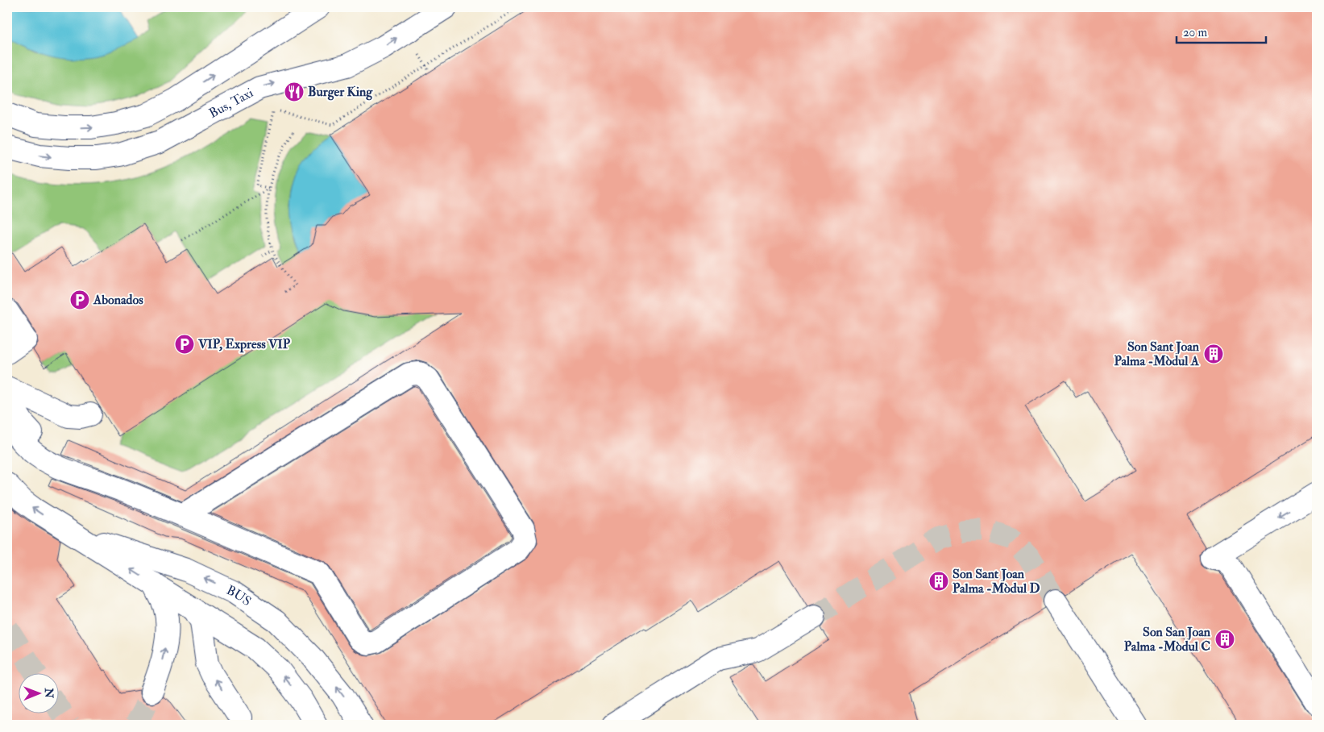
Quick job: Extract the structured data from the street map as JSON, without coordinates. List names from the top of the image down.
{
  "streets": {
    "street": ["Bus, Taxi", "BUS"]
  },
  "places": {
    "restaurant": ["Burger King"],
    "parking": ["Abonados", "VIP, Express VIP"],
    "building": ["Son Sant Joan Palma -Mòdul A", "Son Sant Joan Palma -Mòdul D", "Son San Joan Palma -Mòdul C"]
  },
  "scale_bar": "20 m",
  "north": "right"
}
